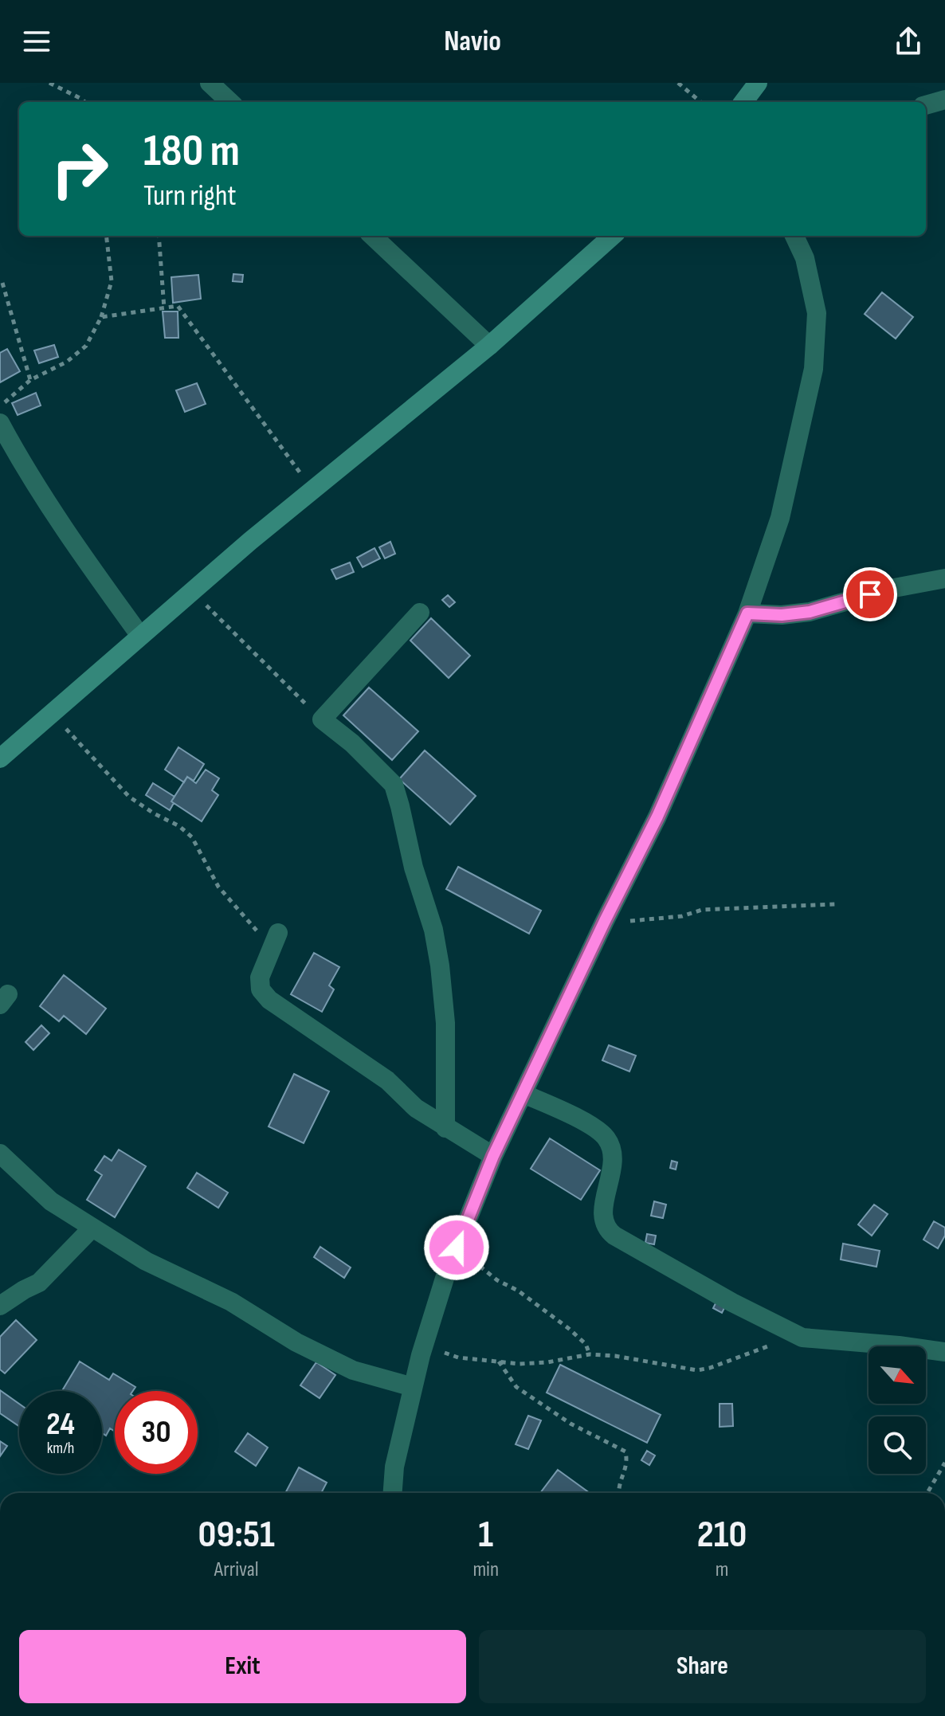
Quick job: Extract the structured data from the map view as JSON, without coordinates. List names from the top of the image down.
{
  "north": "bottom right",
  "page": {
    "header": "Navio",
    "turn": ["180 m", "Turn right"],
    "speed": "24 km/h",
    "limit": "30",
    "eta": [
      "09:51",
      "Arrival",
      "1",
      "min",
      "210",
      "m"
    ],
    "buttons": ["Exit", "Share"]
  }
}
